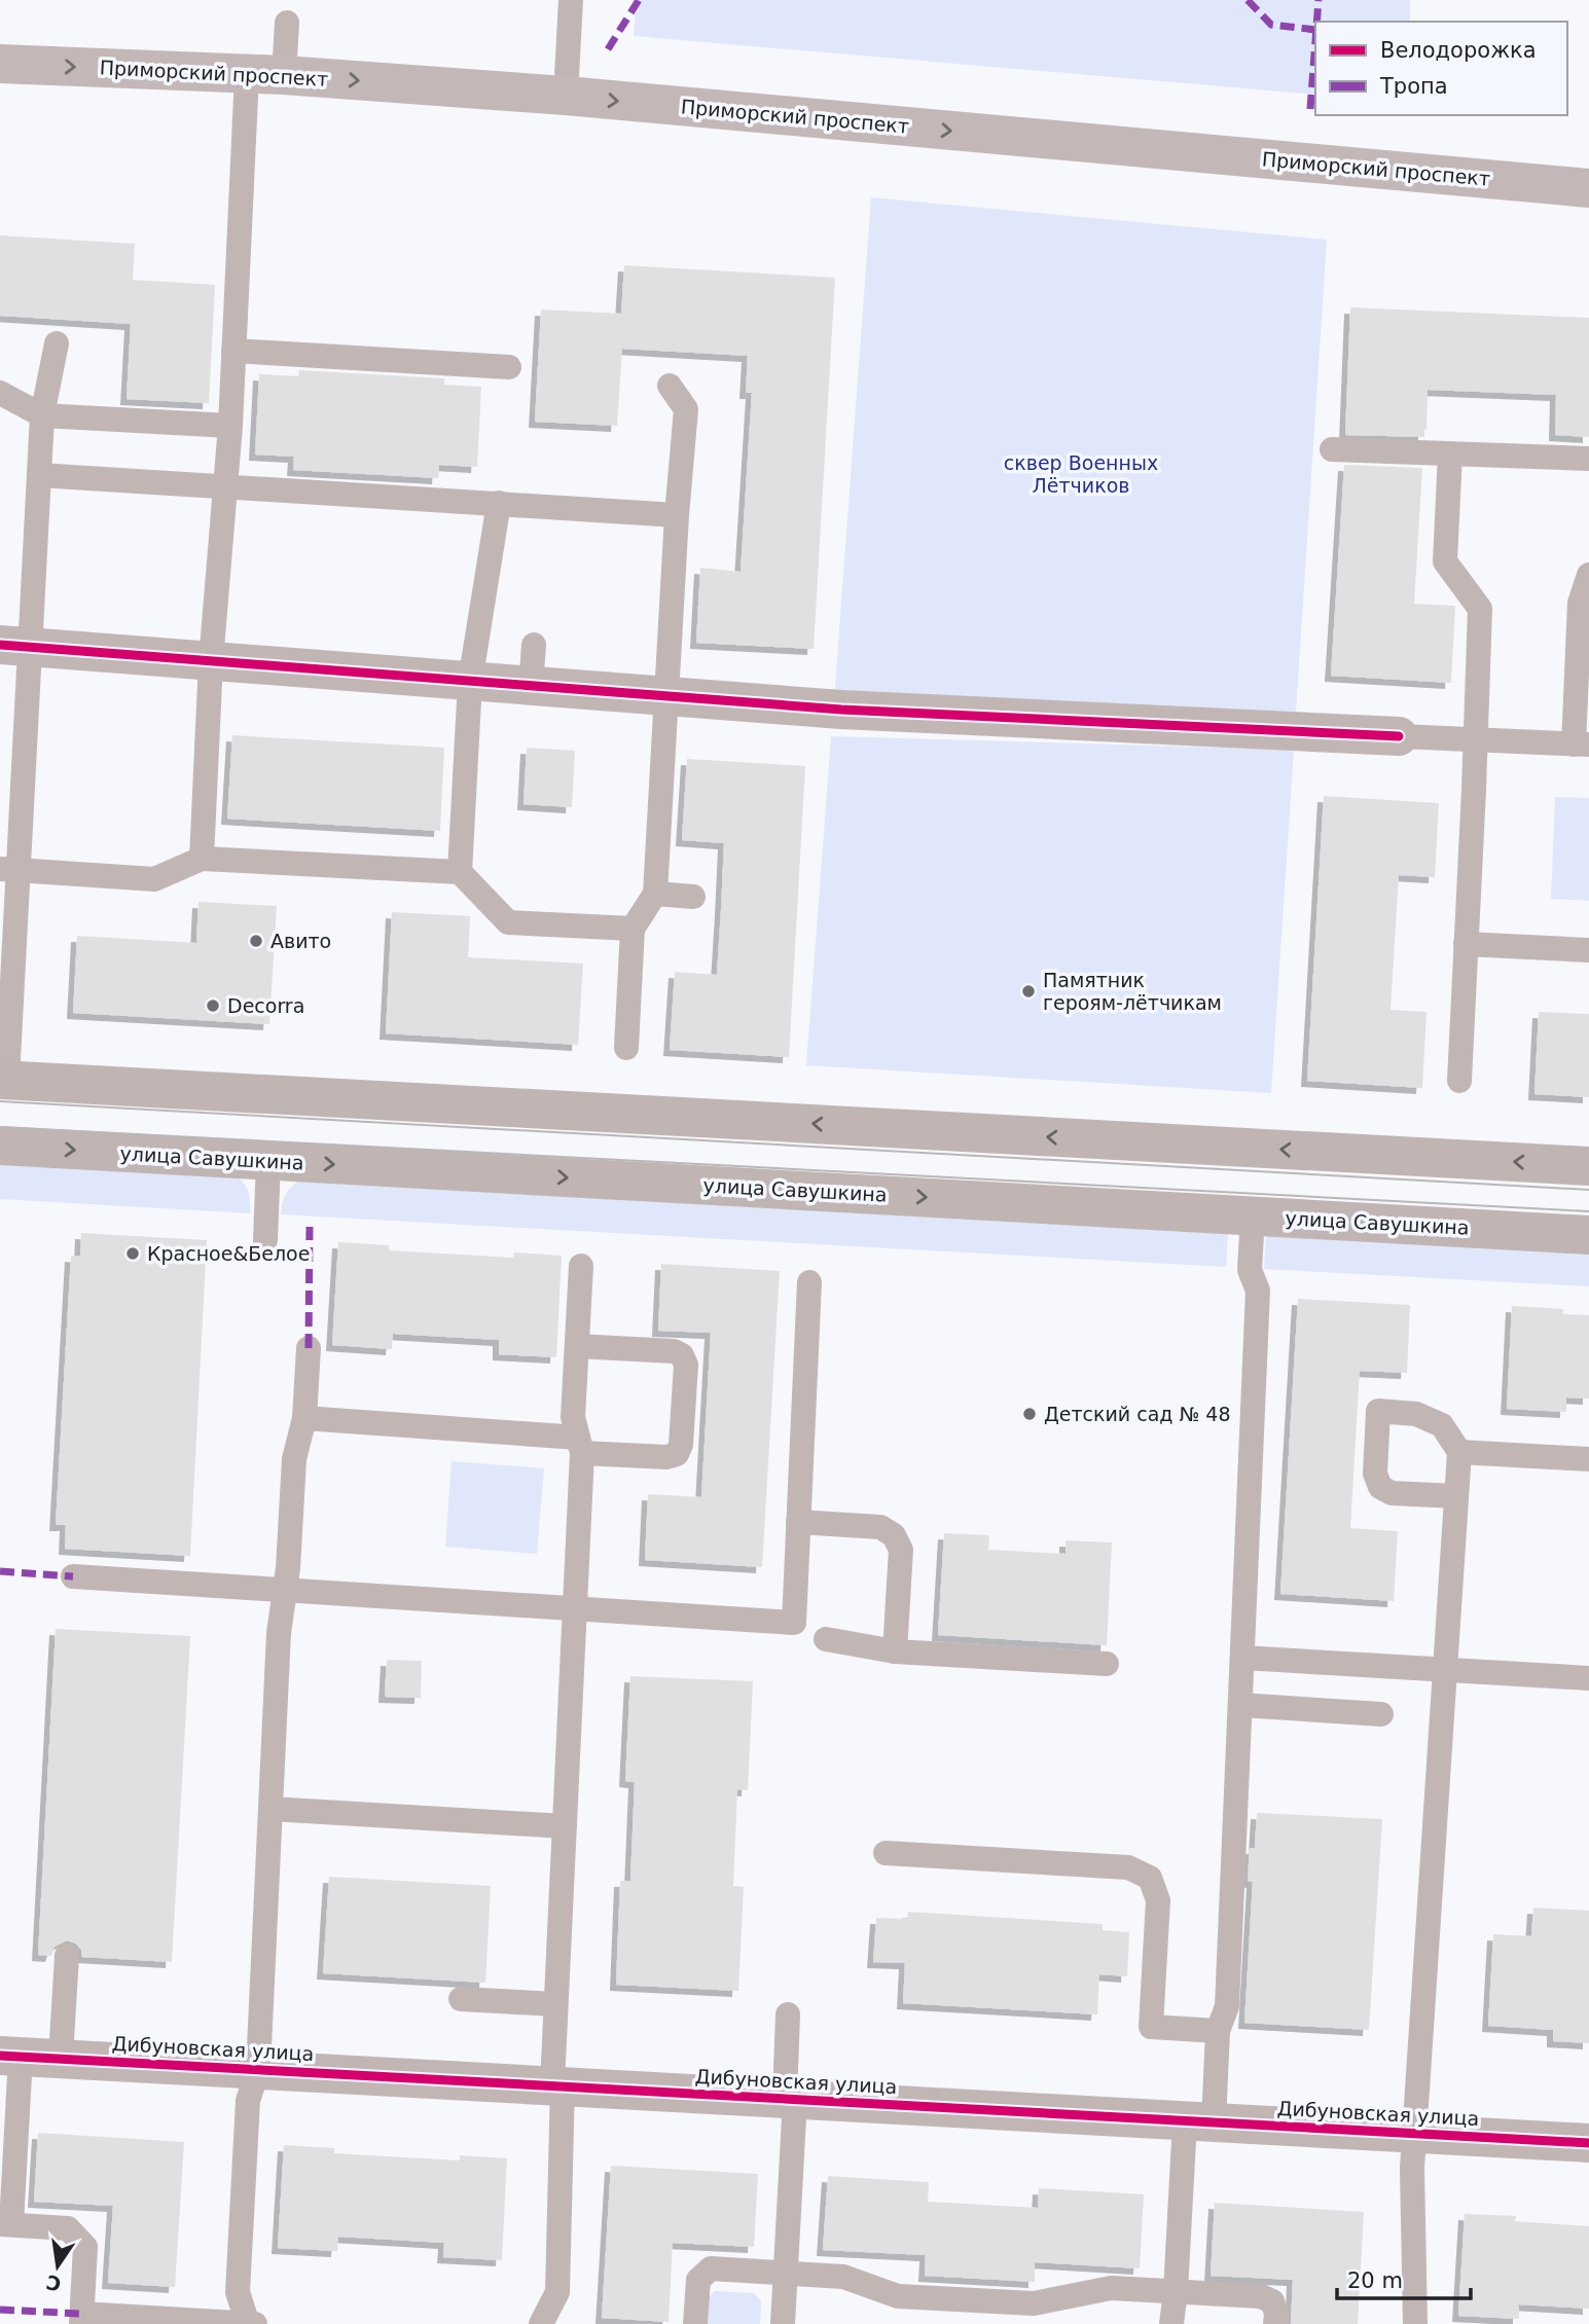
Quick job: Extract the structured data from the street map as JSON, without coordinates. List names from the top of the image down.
{
  "streets": {
    "main road": ["Приморский проспект", "улица Савушкина"],
    "street": ["Дибуновская улица"]
  },
  "one_way": ["Приморский проспект"],
  "parks": ["сквер Военных Лётчиков"],
  "places": [
    "Авито",
    "Памятник героям-лётчикам",
    "Decorra",
    "Красное&Белое",
    "Детский сад № 48"
  ],
  "legend": ["Велодорожка", "Тропа"],
  "scale_bar": "20 m",
  "north": "bottom"
}
